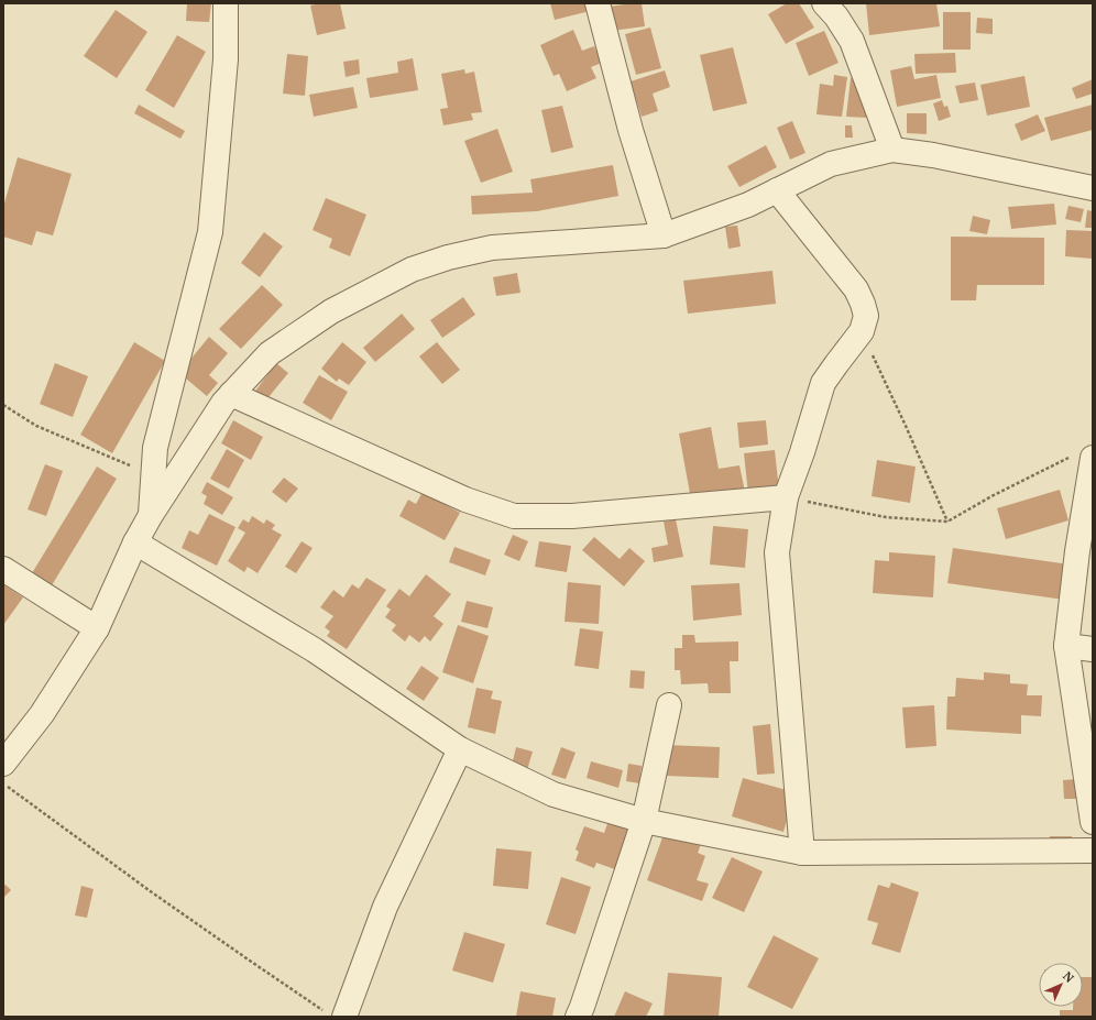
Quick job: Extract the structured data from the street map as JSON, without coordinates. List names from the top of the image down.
{
  "north": "top right"
}
